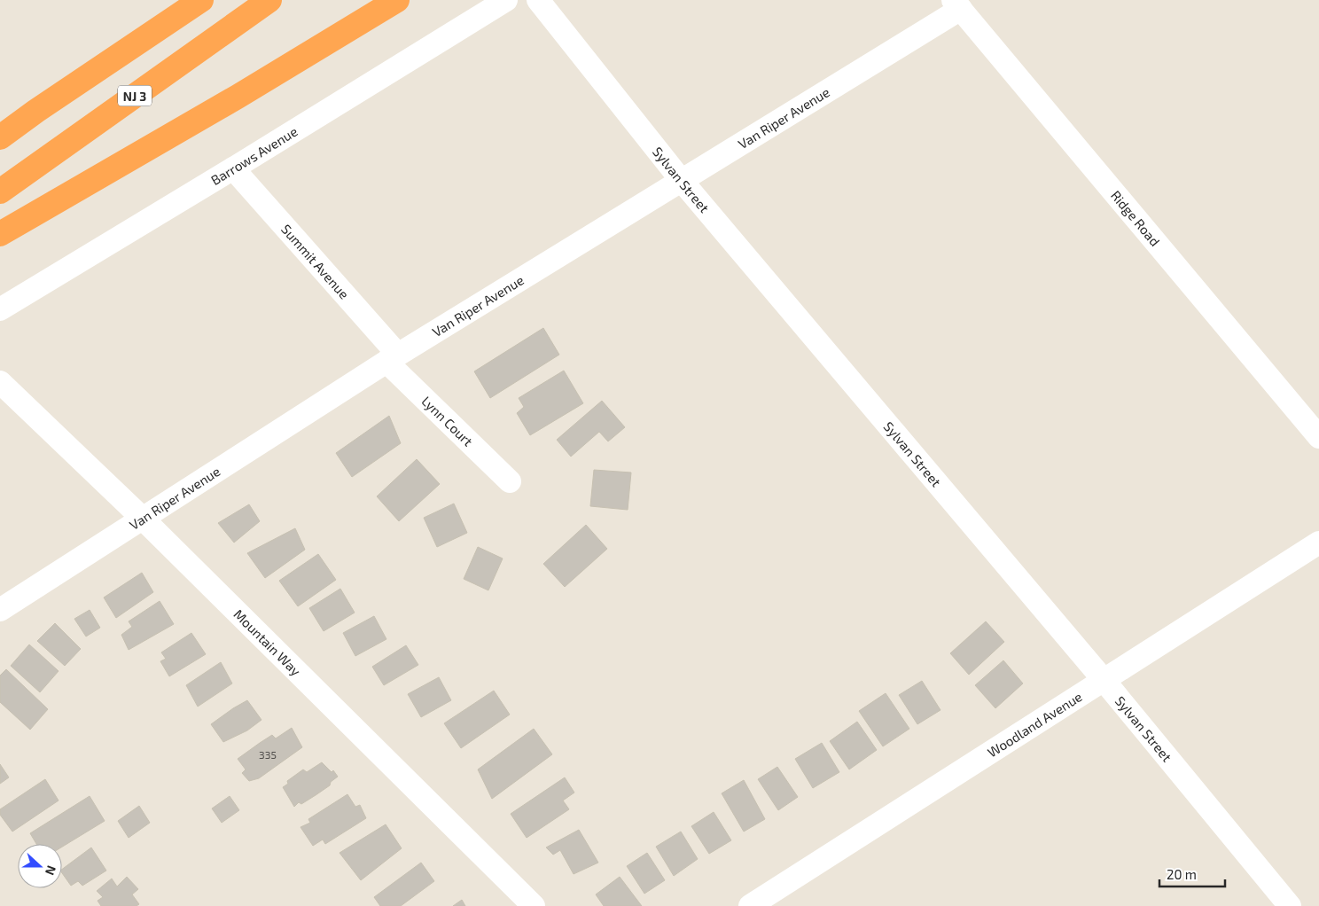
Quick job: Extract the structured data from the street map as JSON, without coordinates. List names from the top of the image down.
{
  "streets": {
    "highway": ["NJ 3"],
    "street": [
      "Van Riper Avenue",
      "Barrows Avenue",
      "Sylvan Street",
      "Ridge Road",
      "Summit Avenue",
      "Lynn Court",
      "Mountain Way",
      "Woodland Avenue"
    ]
  },
  "crossings": [
    ["Van Riper Avenue", "Sylvan Street"],
    ["Van Riper Avenue", "Ridge Road"],
    ["Van Riper Avenue", "Summit Avenue"],
    ["Van Riper Avenue", "Lynn Court"],
    ["Van Riper Avenue", "Mountain Way"],
    ["Barrows Avenue", "Summit Avenue"],
    ["Sylvan Street", "Woodland Avenue"],
    ["Summit Avenue", "Lynn Court"]
  ],
  "house_numbers": ["335"],
  "scale_bar": "20 m",
  "north": "right"
}
